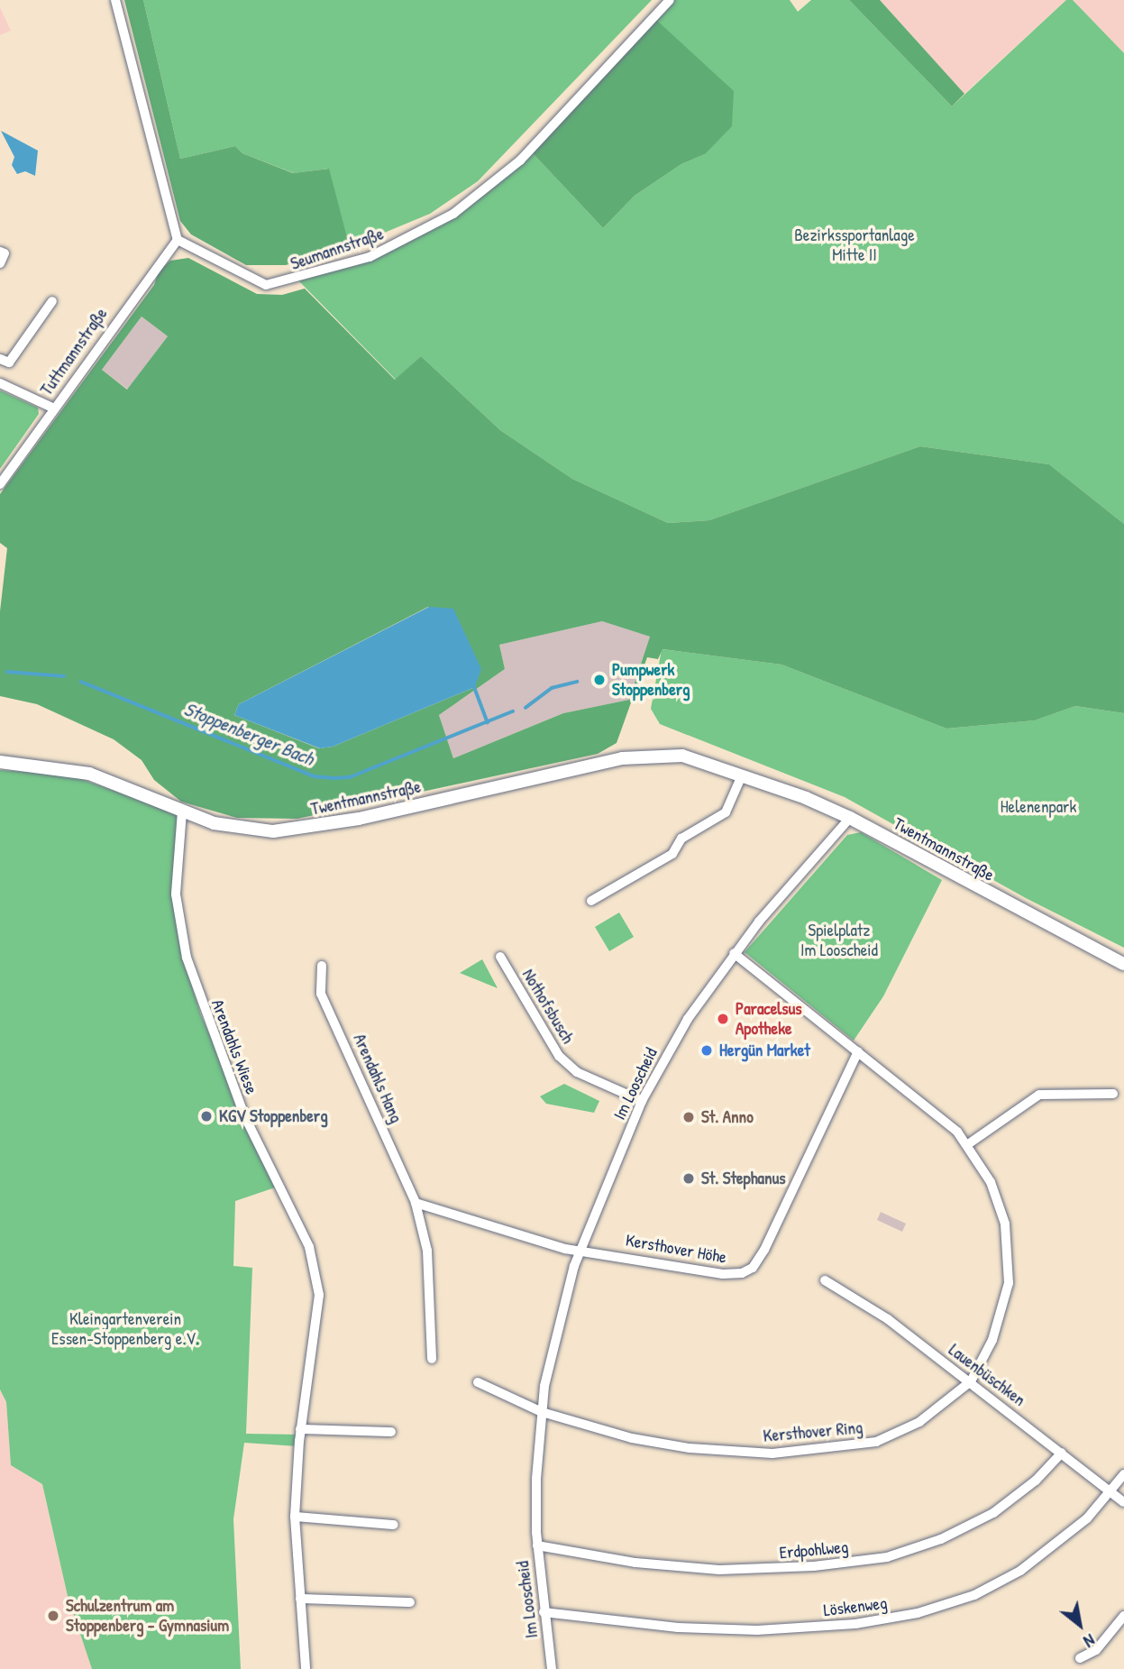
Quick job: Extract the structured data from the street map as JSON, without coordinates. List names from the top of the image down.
{
  "streets": {
    "street": [
      "Seumannstraße",
      "Tuttmannstraße",
      "Twentmannstraße",
      "Nothofsbusch",
      "Arendahls Wiese",
      "Arendahls Hang",
      "Im Looscheid",
      "Kersthover Höhe",
      "Lauenbüschken",
      "Kersthover Ring",
      "Erdpohlweg",
      "Löskenweg"
    ]
  },
  "crossings": [
    ["Seumannstraße", "Tuttmannstraße"],
    ["Twentmannstraße", "Arendahls Wiese"],
    ["Twentmannstraße", "Im Looscheid"],
    ["Nothofsbusch", "Im Looscheid"],
    ["Im Looscheid", "Kersthover Höhe"],
    ["Im Looscheid", "Kersthover Ring"],
    ["Im Looscheid", "Erdpohlweg"],
    ["Im Looscheid", "Löskenweg"],
    ["Kersthover Höhe", "Kersthover Ring"],
    ["Lauenbüschken", "Kersthover Ring"],
    ["Lauenbüschken", "Erdpohlweg"],
    ["Lauenbüschken", "Löskenweg"]
  ],
  "water": ["Stoppenberger Bach"],
  "parks": [
    "Bezirkssportanlage Mitte II",
    "Helenenpark",
    "Spielplatz Im Looscheid",
    "Kleingartenverein Essen-Stoppenberg e.V."
  ],
  "places": [
    "Pumpwerk Stoppenberg",
    "Paracelsus Apotheke",
    "Hergün Market",
    "KGV Stoppenberg",
    "St. Anno",
    "St. Stephanus",
    "Schulzentrum am Stoppenberg - Gymnasium"
  ],
  "north": "bottom right"
}
